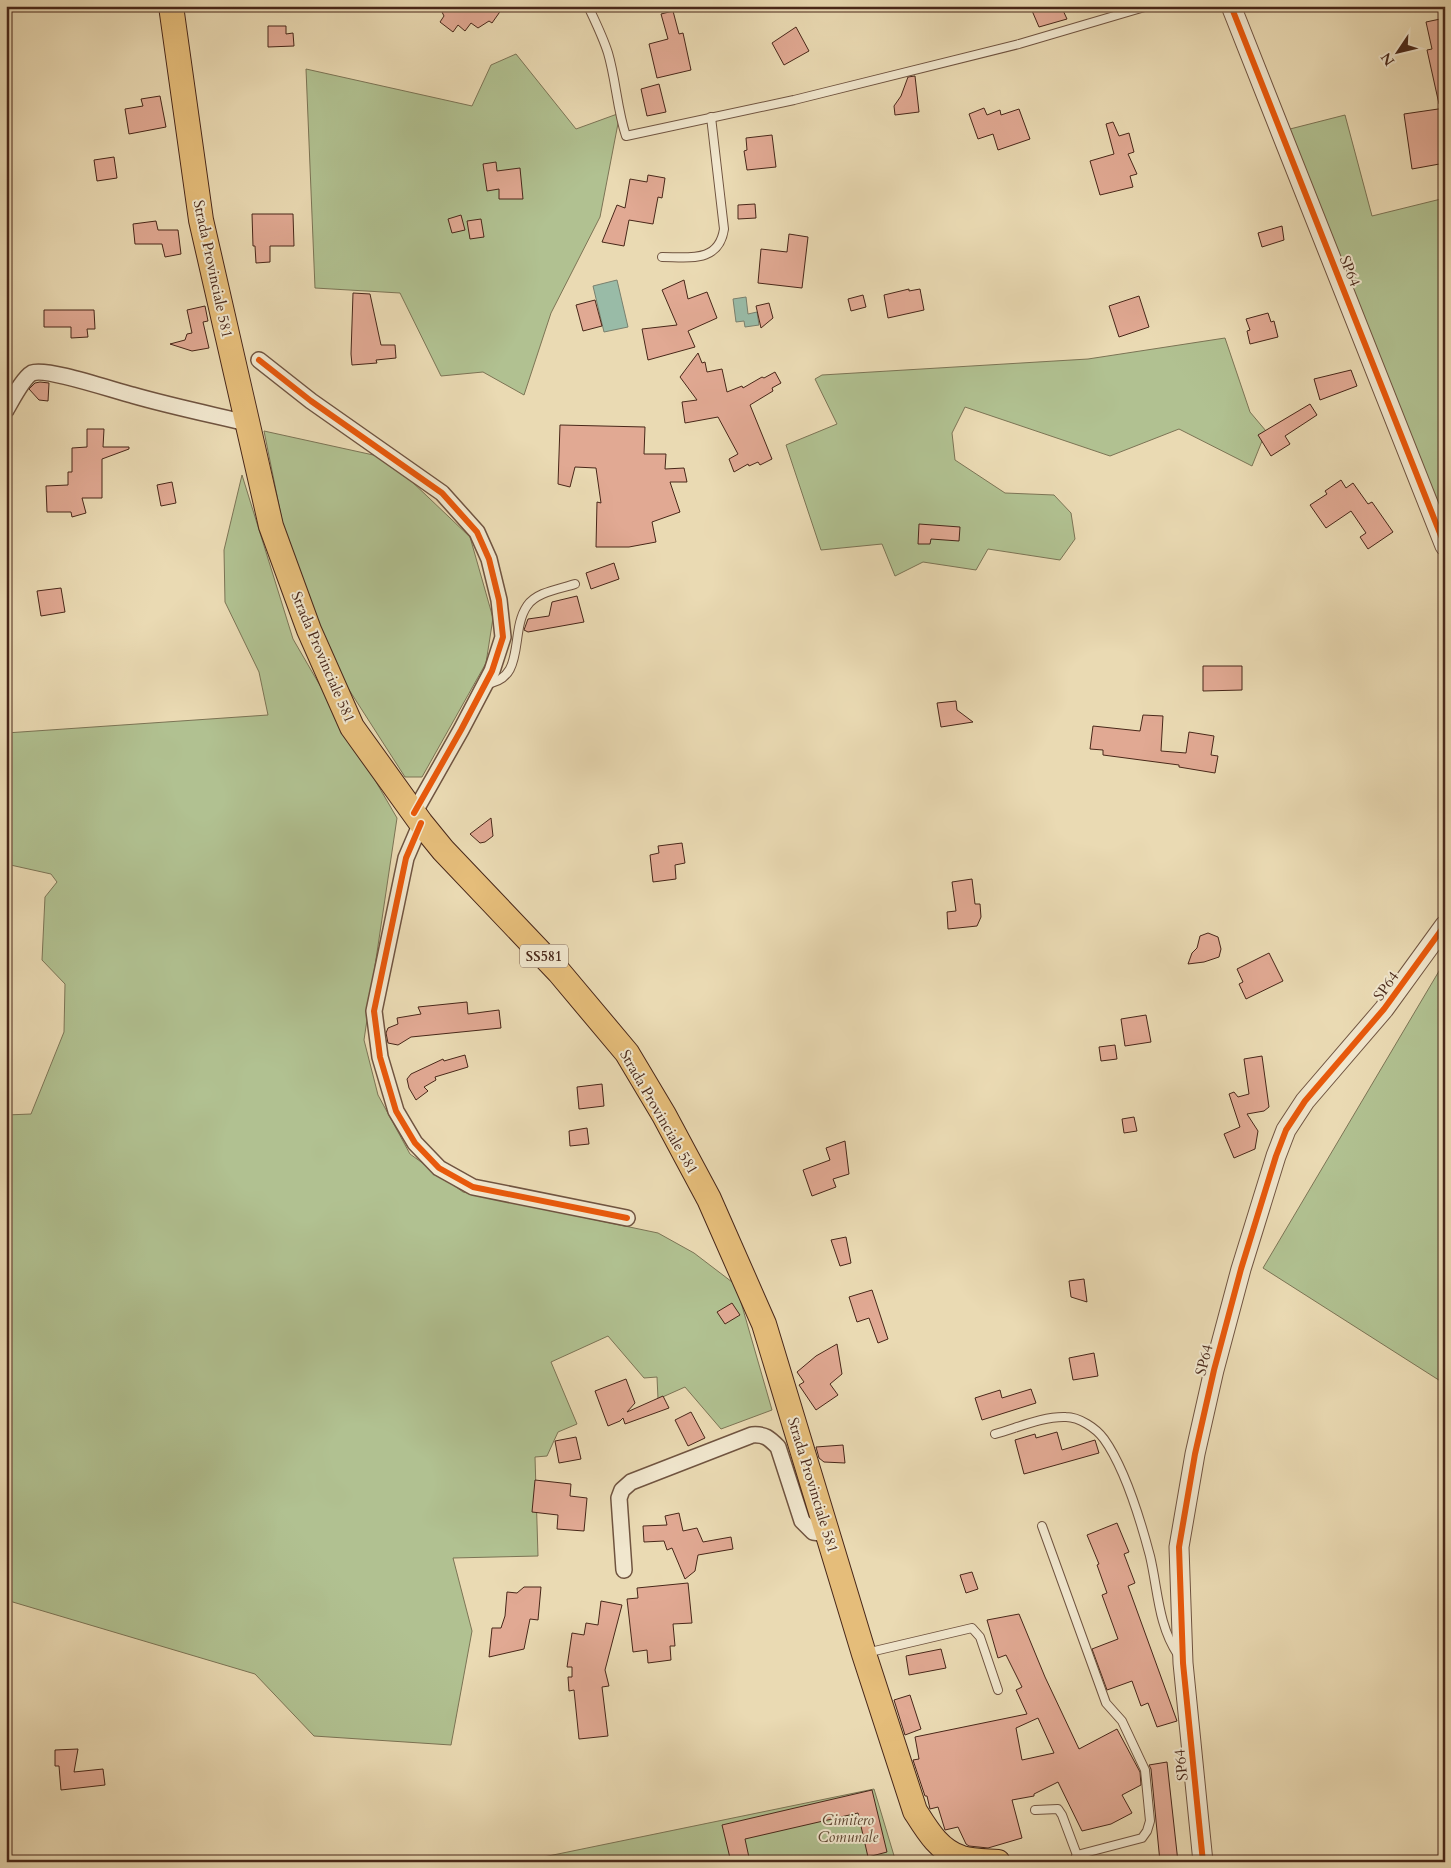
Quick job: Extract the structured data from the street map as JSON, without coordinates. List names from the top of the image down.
{
  "streets": {
    "main road": ["Strada Provinciale 581", "SS581"],
    "street": ["SP64"]
  },
  "parks": ["Cimitero Comunale"],
  "north": "bottom left"
}
